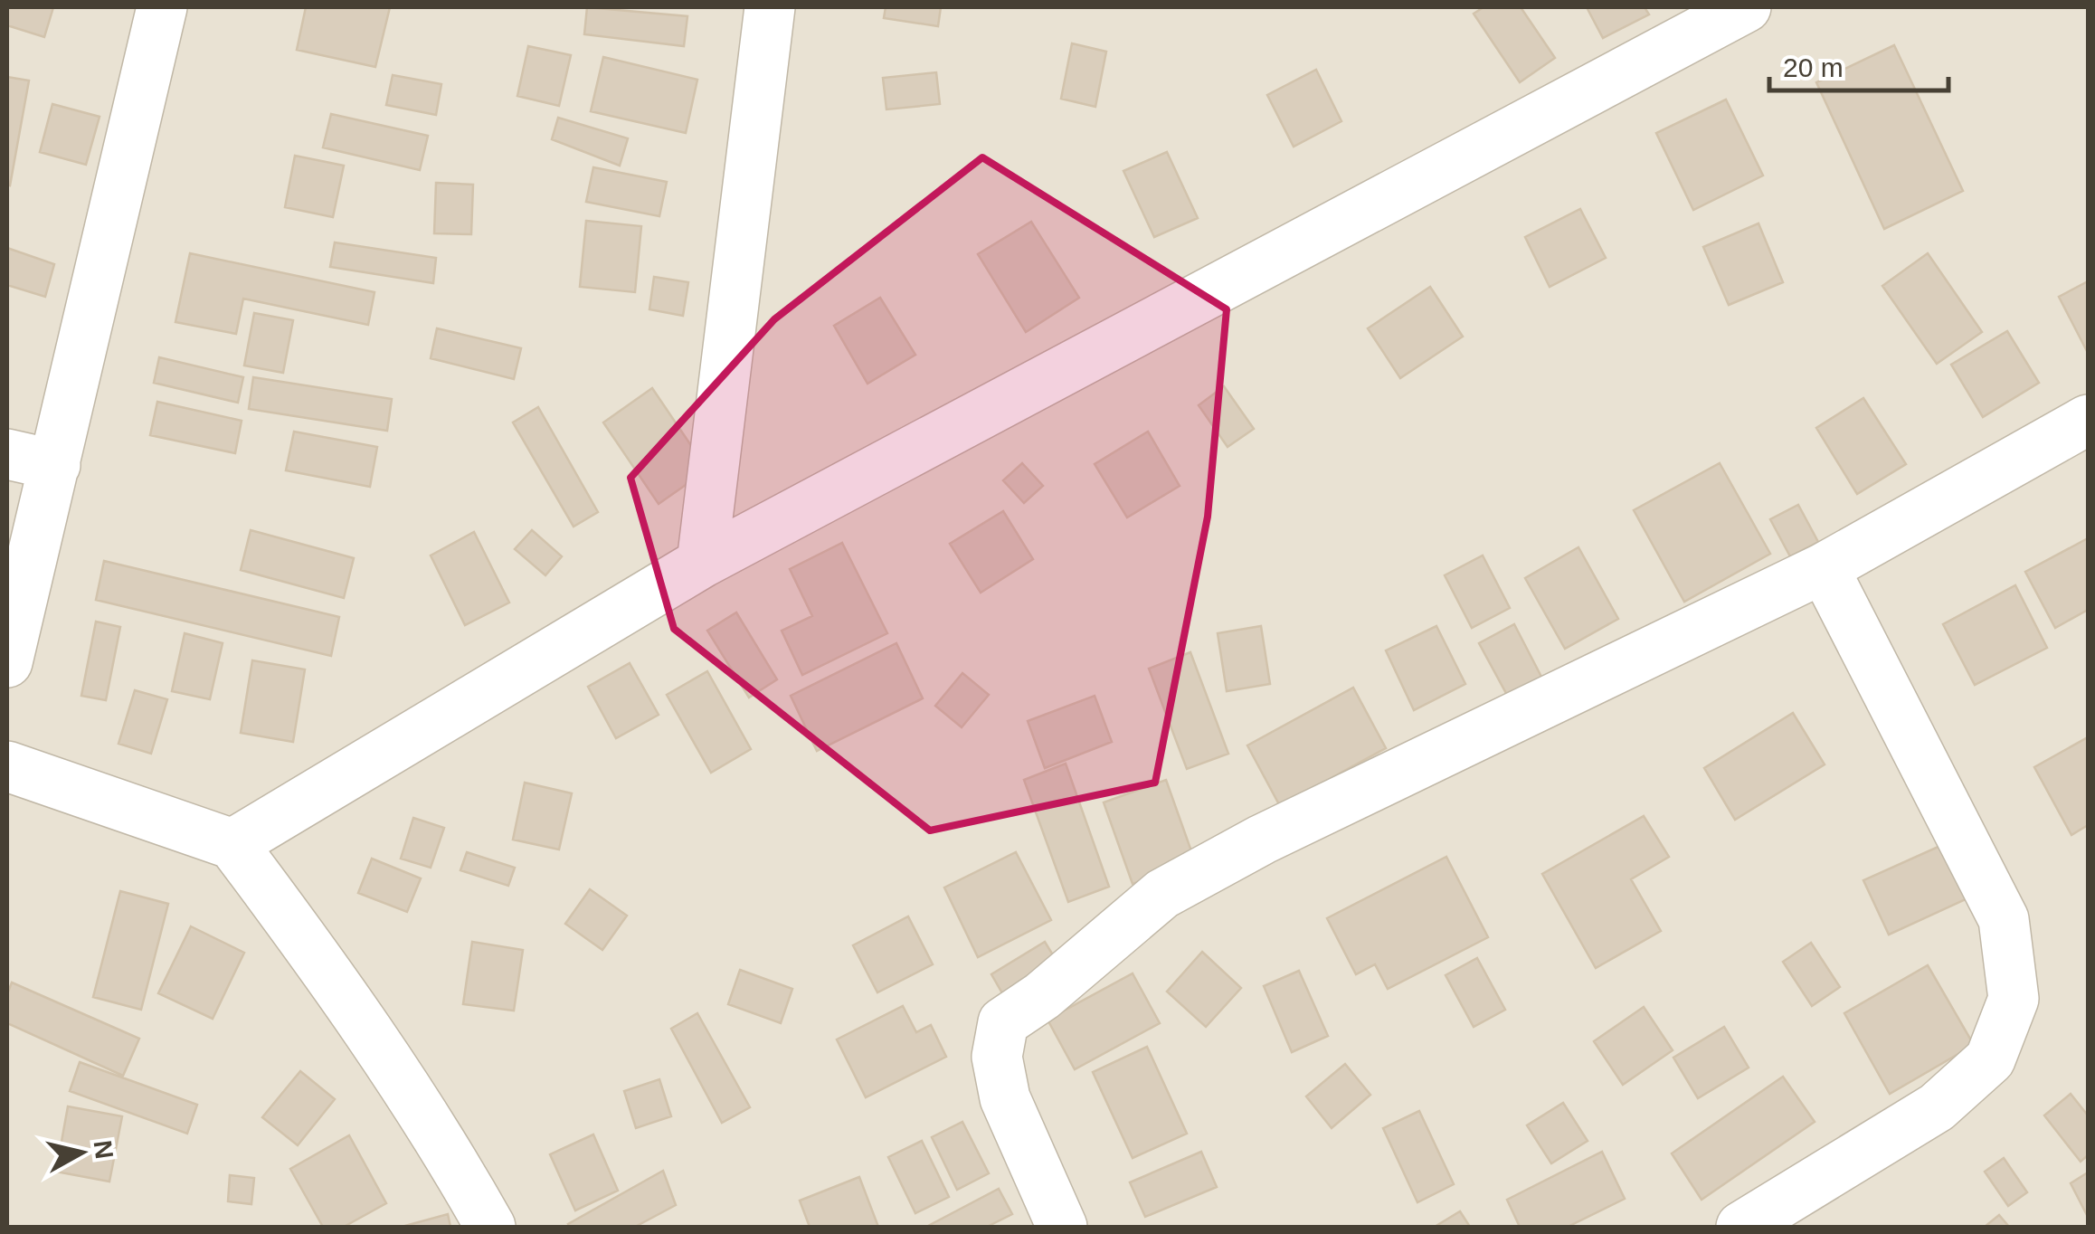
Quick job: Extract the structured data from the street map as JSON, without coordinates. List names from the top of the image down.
{
  "scale_bar": "20 m",
  "north": "right"
}
